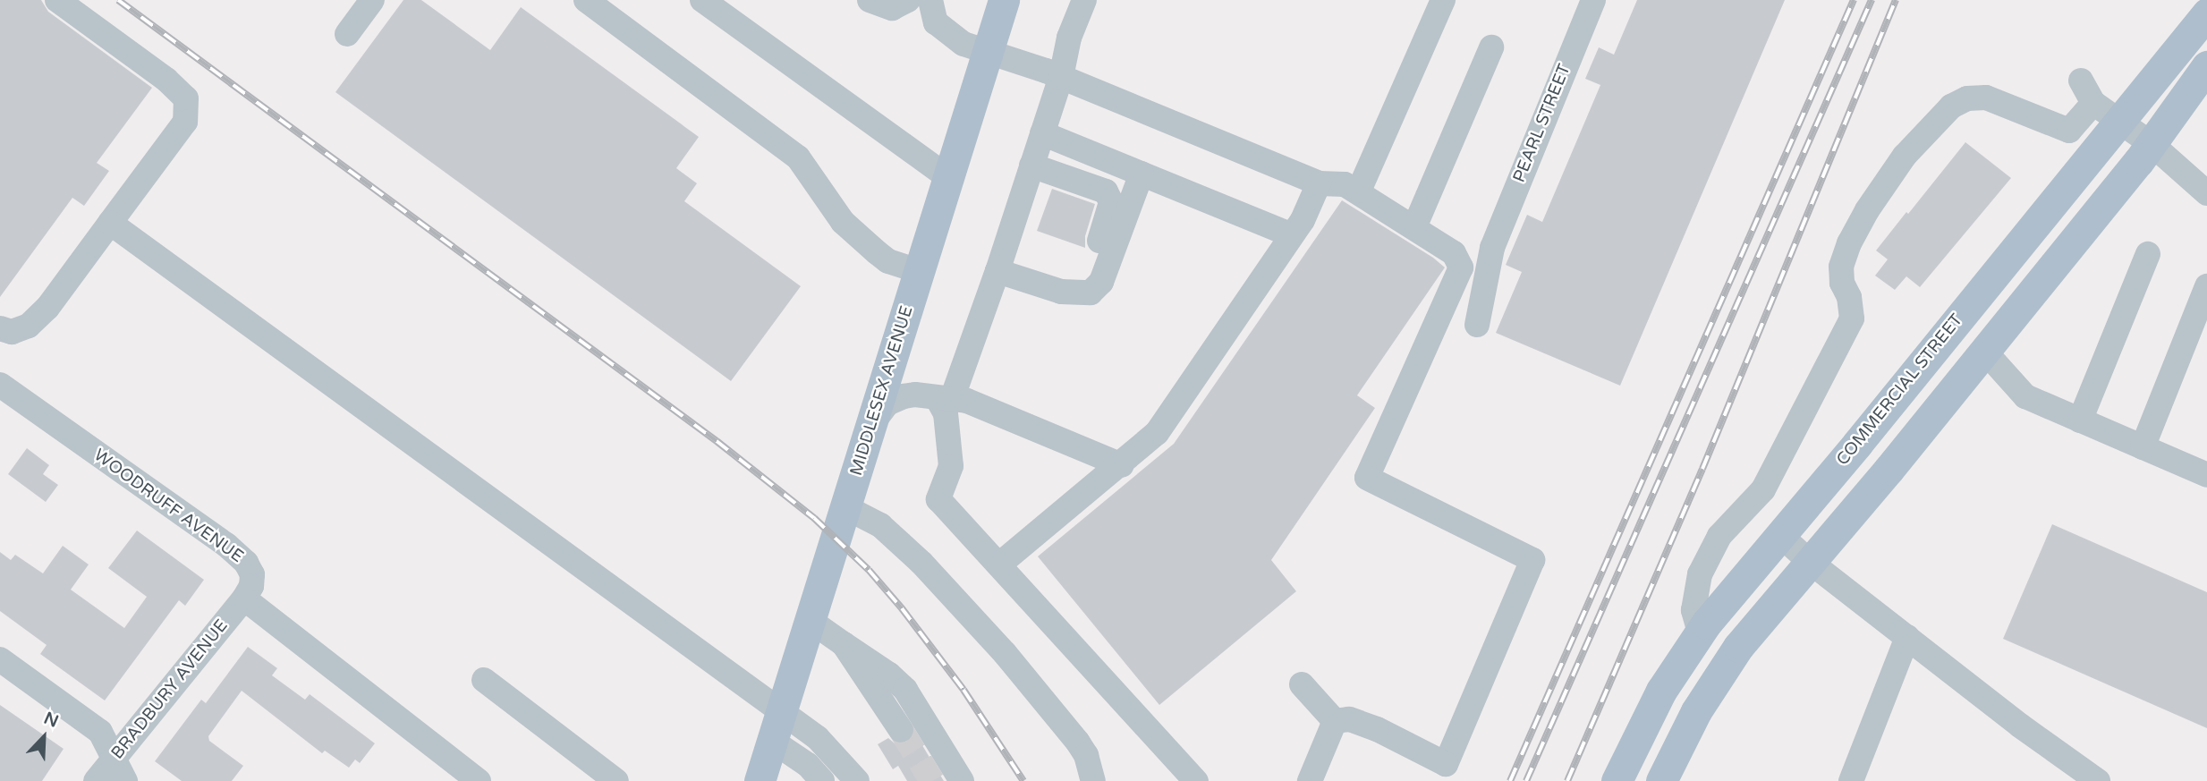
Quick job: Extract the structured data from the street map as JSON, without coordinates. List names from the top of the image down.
{
  "streets": {
    "main road": ["COMMERCIAL STREET", "MIDDLESEX AVENUE"],
    "street": ["PEARL STREET", "WOODRUFF AVENUE", "BRADBURY AVENUE"]
  },
  "crossings": [
    ["WOODRUFF AVENUE", "BRADBURY AVENUE"]
  ],
  "north": "top right"
}
